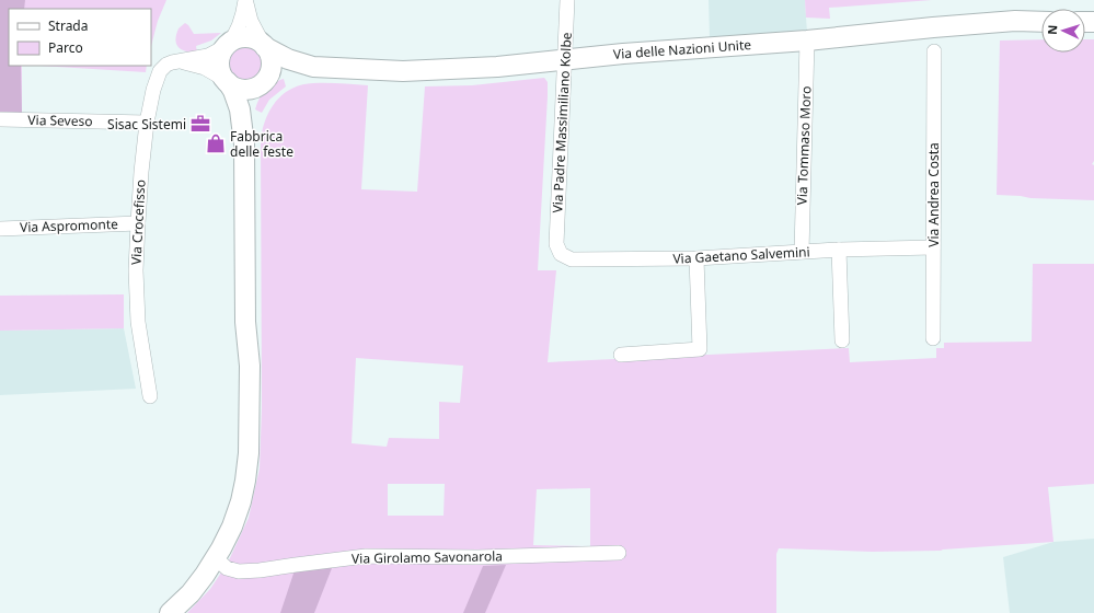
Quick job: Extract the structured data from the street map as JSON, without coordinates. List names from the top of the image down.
{
  "streets": {
    "street": [
      "Via delle Nazioni Unite",
      "Via Seveso",
      "Via Padre Massimiliano Kolbe",
      "Via Tommaso Moro",
      "Via Andrea Costa",
      "Via Crocefisso",
      "Via Aspromonte",
      "Via Gaetano Salvemini",
      "Via Girolamo Savonarola"
    ]
  },
  "crossings": [
    ["Via delle Nazioni Unite", "Via Padre Massimiliano Kolbe"],
    ["Via delle Nazioni Unite", "Via Tommaso Moro"],
    ["Via Seveso", "Via Crocefisso"],
    ["Via Padre Massimiliano Kolbe", "Via Gaetano Salvemini"],
    ["Via Tommaso Moro", "Via Gaetano Salvemini"],
    ["Via Andrea Costa", "Via Gaetano Salvemini"],
    ["Via Crocefisso", "Via Aspromonte"]
  ],
  "places": {
    "office": ["Sisac Sistemi"],
    "shop": ["Fabbrica delle feste"]
  },
  "legend": ["Strada", "Parco"],
  "north": "left"
}
